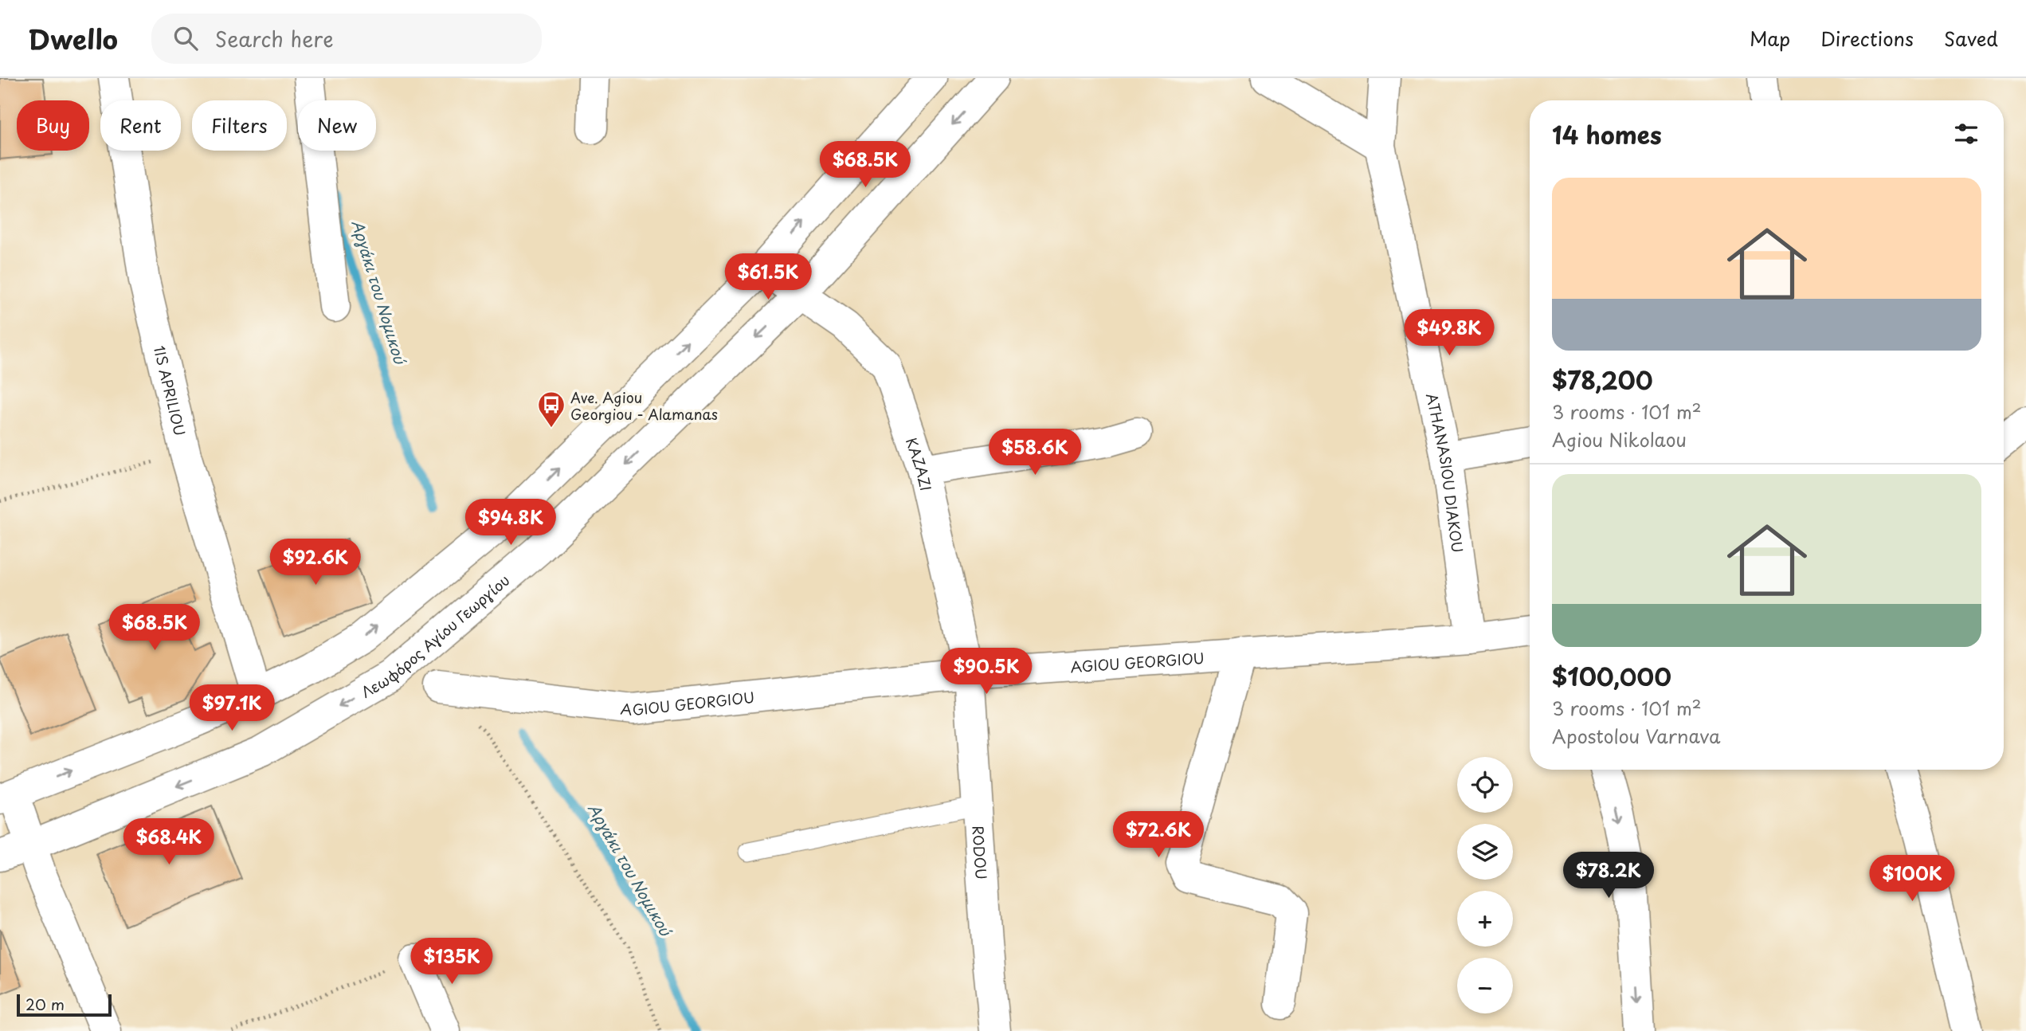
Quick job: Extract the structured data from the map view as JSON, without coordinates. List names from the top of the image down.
{
  "streets": {
    "street": [
      "1IS APRILIOU",
      "KAZAZI",
      "ATHANASIOU DIAKOU",
      "Λεωφόρος Αγίου Γεωργίου",
      "AGIOU GEORGIOU",
      "RODOU"
    ]
  },
  "crossings": [
    ["KAZAZI", "Λεωφόρος Αγίου Γεωργίου"],
    ["KAZAZI", "AGIOU GEORGIOU"],
    ["KAZAZI", "RODOU"],
    ["ATHANASIOU DIAKOU", "AGIOU GEORGIOU"],
    ["AGIOU GEORGIOU", "RODOU"]
  ],
  "water": ["Αργάκι του Νομικού"],
  "places": {
    "bus stop": ["Ave. Agiou Georgiou - Alamanas"]
  },
  "scale_bar": "20 m",
  "page": {
    "header": "Dwello",
    "search": "Search here",
    "nav": ["Map", "Directions", "Saved"],
    "chip": [
      "Buy",
      "Rent",
      "Filters",
      "New"
    ],
    "heading": "14 homes",
    "price": [
      "$68.5K",
      "$61.5K",
      "$49.8K",
      "$58.6K",
      "$94.8K",
      "$92.6K",
      "$68.5K",
      "$90.5K",
      "$97.1K",
      "$72.6K",
      "$68.4K",
      "$78.2K",
      "$100K",
      "$135K"
    ],
    "list": [
      {
        "name": "$78,200",
        "note": "3 rooms · 101 m² · Agiou Nikolaou"
      },
      {
        "name": "$100,000",
        "note": "3 rooms · 101 m² · Apostolou Varnava"
      }
    ],
    "map_buttons": ["+", "−"],
    "scale": "20 m"
  }
}
